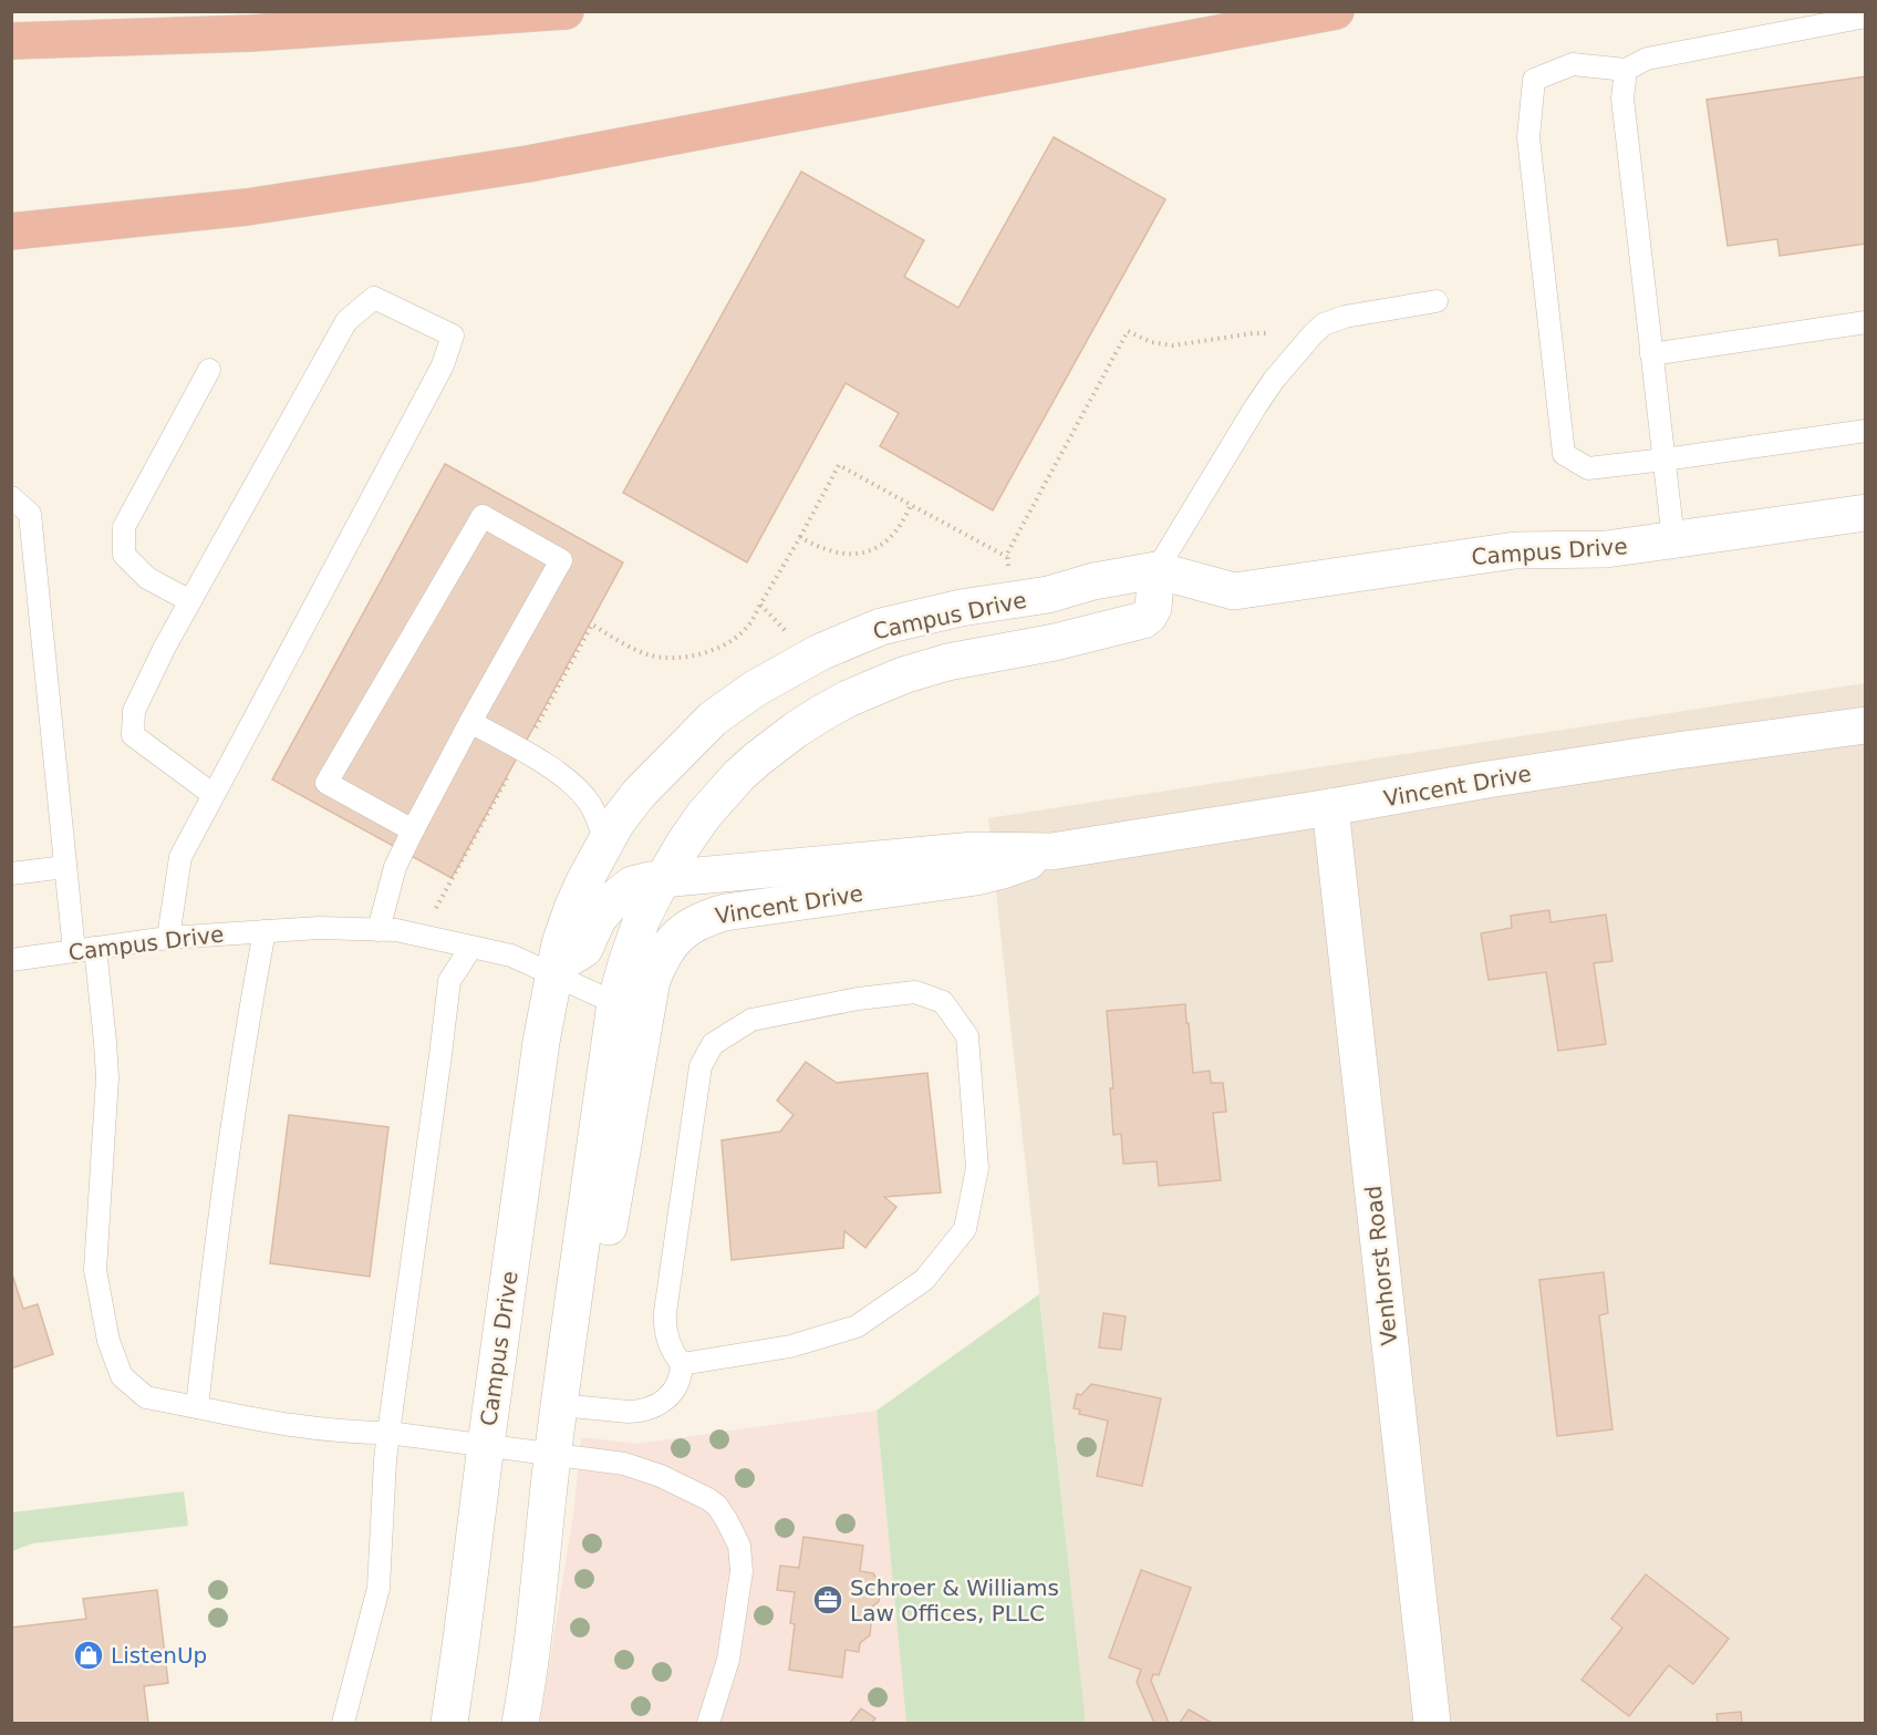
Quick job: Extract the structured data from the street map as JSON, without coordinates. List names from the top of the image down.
{
  "streets": {
    "street": ["Campus Drive", "Vincent Drive", "Venhorst Road"]
  },
  "crossings": [
    ["Campus Drive", "Vincent Drive"],
    ["Vincent Drive", "Venhorst Road"]
  ],
  "places": {
    "office": ["Schroer & Williams Law Offices, PLLC"],
    "shop": ["ListenUp"]
  }
}
